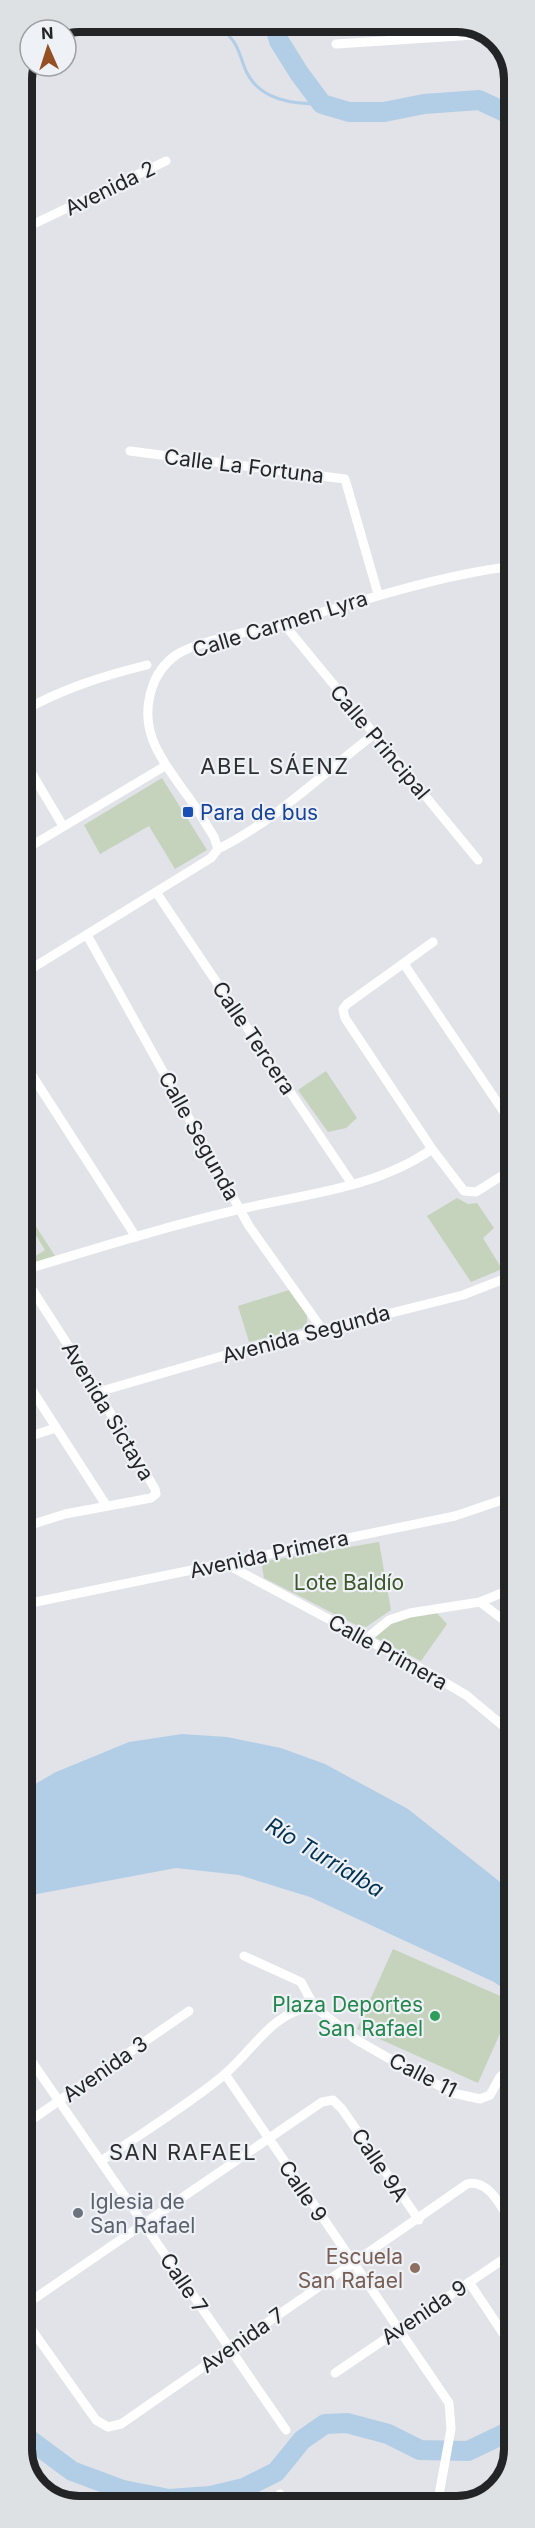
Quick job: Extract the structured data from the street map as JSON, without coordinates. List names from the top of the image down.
{
  "streets": {
    "street": [
      "Avenida 2",
      "Calle La Fortuna",
      "Calle Carmen Lyra",
      "Calle Principal",
      "Calle Tercera",
      "Calle Segunda",
      "Avenida Segunda",
      "Avenida Sictaya",
      "Avenida Primera",
      "Calle Primera",
      "Avenida 3",
      "Calle 11",
      "Calle 9A",
      "Calle 9",
      "Calle 7",
      "Avenida 9",
      "Avenida 7"
    ]
  },
  "crossings": [
    ["Calle La Fortuna", "Calle Carmen Lyra"],
    ["Calle Carmen Lyra", "Calle Principal"],
    ["Calle Segunda", "Avenida Segunda"],
    ["Avenida Segunda", "Avenida Sictaya"],
    ["Avenida Primera", "Calle Primera"],
    ["Avenida 3", "Calle 7"],
    ["Calle 9A", "Calle 9"],
    ["Calle 9A", "Avenida 7"],
    ["Calle 9", "Avenida 9"],
    ["Calle 9", "Avenida 7"],
    ["Calle 7", "Avenida 7"]
  ],
  "districts": ["ABEL SÁENZ", "SAN RAFAEL"],
  "water": ["Río Turrialba"],
  "parks": ["Lote Baldío"],
  "places": {
    "transit": ["Para de bus"],
    "other": ["Plaza Deportes San Rafael", "Iglesia de San Rafael", "Escuela San Rafael"]
  },
  "north": "top"
}
